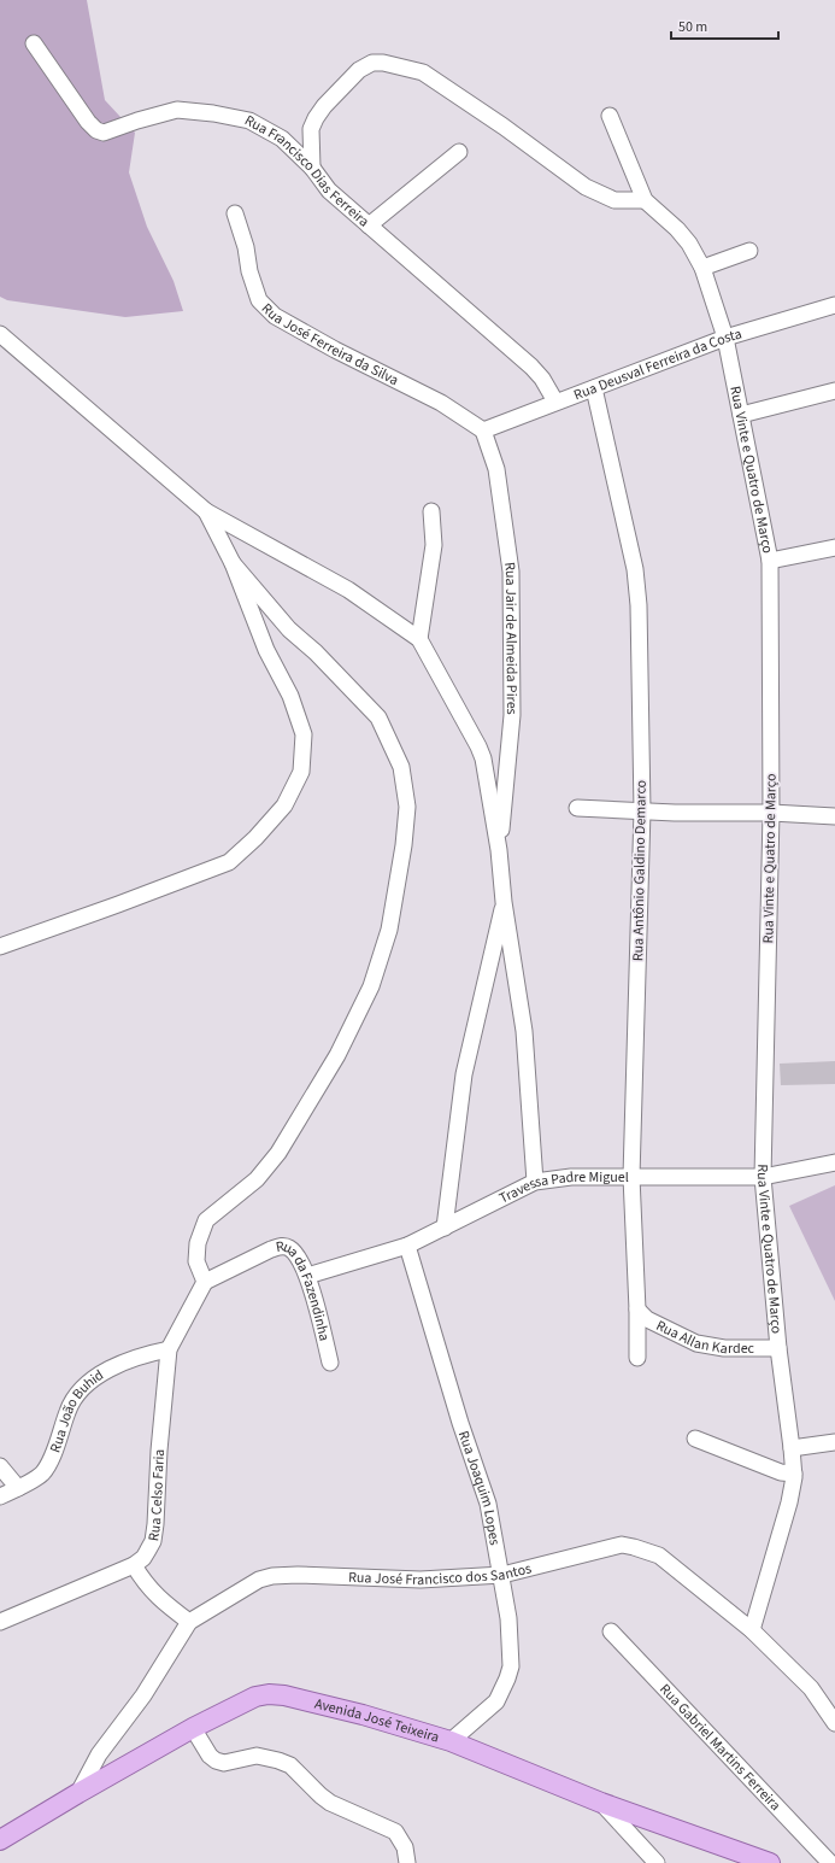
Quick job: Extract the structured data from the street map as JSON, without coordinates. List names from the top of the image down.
{
  "streets": {
    "main road": ["Avenida José Teixeira"],
    "street": [
      "Rua Francisco Dias Ferreira",
      "Rua José Ferreira da Silva",
      "Rua Deusval Ferreira da Costa",
      "Rua Vinte e Quatro de Março",
      "Rua Jair de Almeida Pires",
      "Rua Antônio Galdino Demarco",
      "Travessa Padre Miguel",
      "Rua da Fazendinha",
      "Rua Allan Kardec",
      "Rua João Buhid",
      "Rua Joaquim Lopes",
      "Rua Celso Faria",
      "Rua José Francisco dos Santos",
      "Rua Gabriel Martins Ferreira"
    ]
  },
  "crossings": [
    ["Rua Francisco Dias Ferreira", "Rua Deusval Ferreira da Costa"],
    ["Rua José Ferreira da Silva", "Rua Deusval Ferreira da Costa"],
    ["Rua José Ferreira da Silva", "Rua Jair de Almeida Pires"],
    ["Rua Deusval Ferreira da Costa", "Rua Vinte e Quatro de Março"],
    ["Rua Deusval Ferreira da Costa", "Rua Jair de Almeida Pires"],
    ["Rua Deusval Ferreira da Costa", "Rua Antônio Galdino Demarco"],
    ["Rua Vinte e Quatro de Março", "Travessa Padre Miguel"],
    ["Rua Vinte e Quatro de Março", "Rua Allan Kardec"],
    ["Rua Vinte e Quatro de Março", "Rua José Francisco dos Santos"],
    ["Rua Antônio Galdino Demarco", "Travessa Padre Miguel"],
    ["Rua Antônio Galdino Demarco", "Rua Allan Kardec"],
    ["Travessa Padre Miguel", "Rua da Fazendinha"],
    ["Travessa Padre Miguel", "Rua Joaquim Lopes"],
    ["Rua da Fazendinha", "Rua Celso Faria"],
    ["Rua João Buhid", "Rua Celso Faria"],
    ["Rua Joaquim Lopes", "Rua José Francisco dos Santos"],
    ["Rua Joaquim Lopes", "Avenida José Teixeira"],
    ["Rua José Francisco dos Santos", "Avenida José Teixeira"]
  ],
  "scale_bar": "50 m"
}
